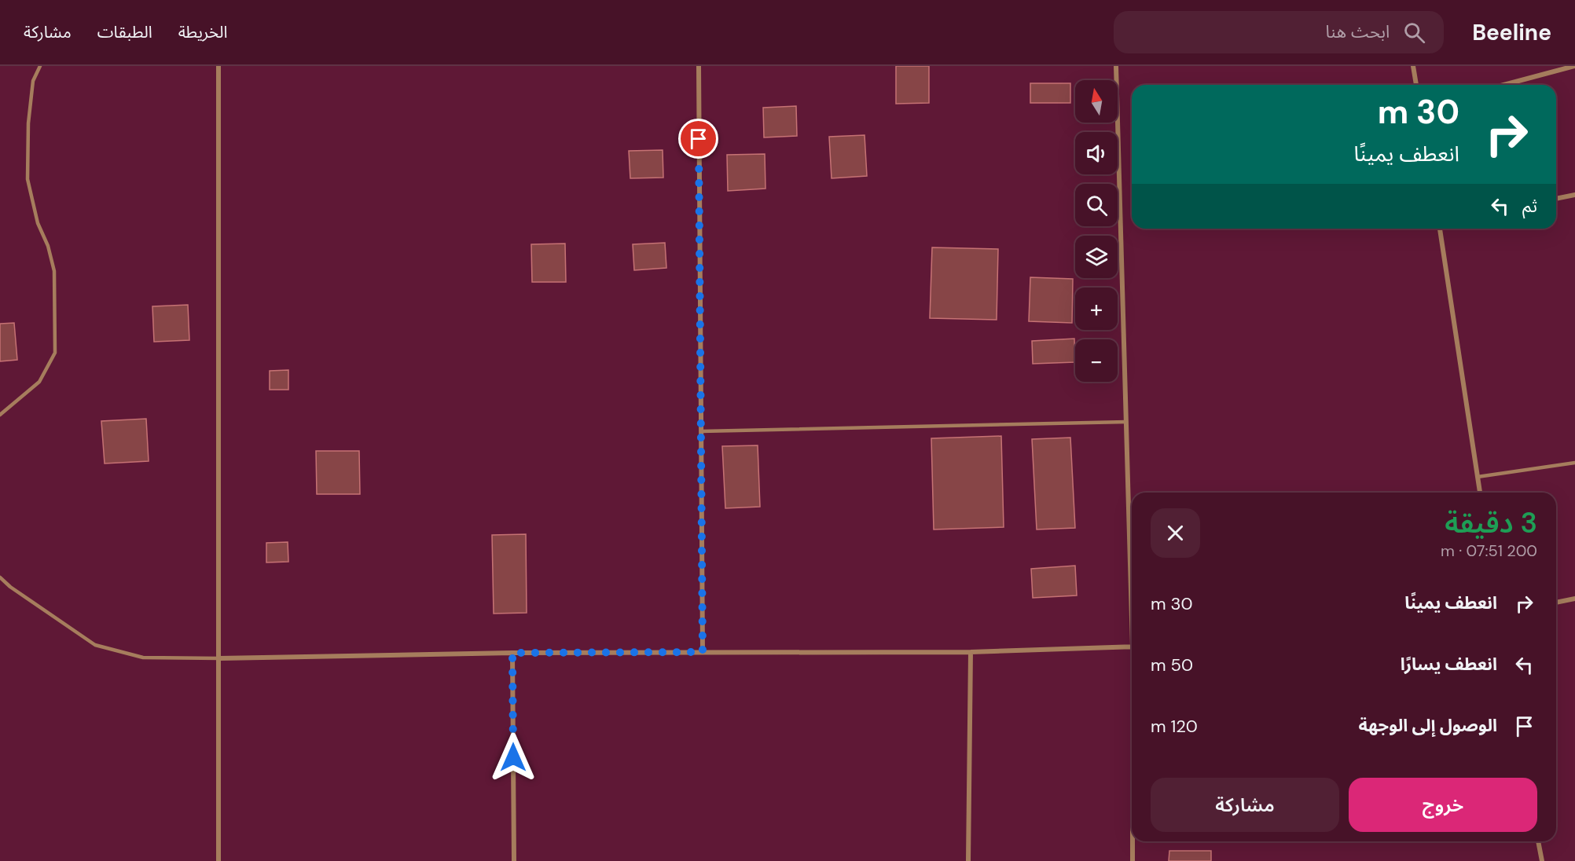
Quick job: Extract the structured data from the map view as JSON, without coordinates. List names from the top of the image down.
{
  "north": "top",
  "page": {
    "header": "Beeline",
    "search": "ابحث هنا",
    "nav": ["الخريطة", "الطبقات", "مشاركة"],
    "map_buttons": ["+", "−"],
    "turn": ["30 m", "انعطف يمينًا"],
    "then": "ثم",
    "heading": ["3 دقيقة", "200 m · 07:51"],
    "list": [
      {
        "name": "انعطف يمينًا",
        "value": "30 m"
      },
      {
        "name": "انعطف يسارًا",
        "value": "50 m"
      },
      {
        "name": "الوصول إلى الوجهة",
        "value": "120 m"
      }
    ],
    "buttons": ["خروج", "مشاركة"]
  }
}
